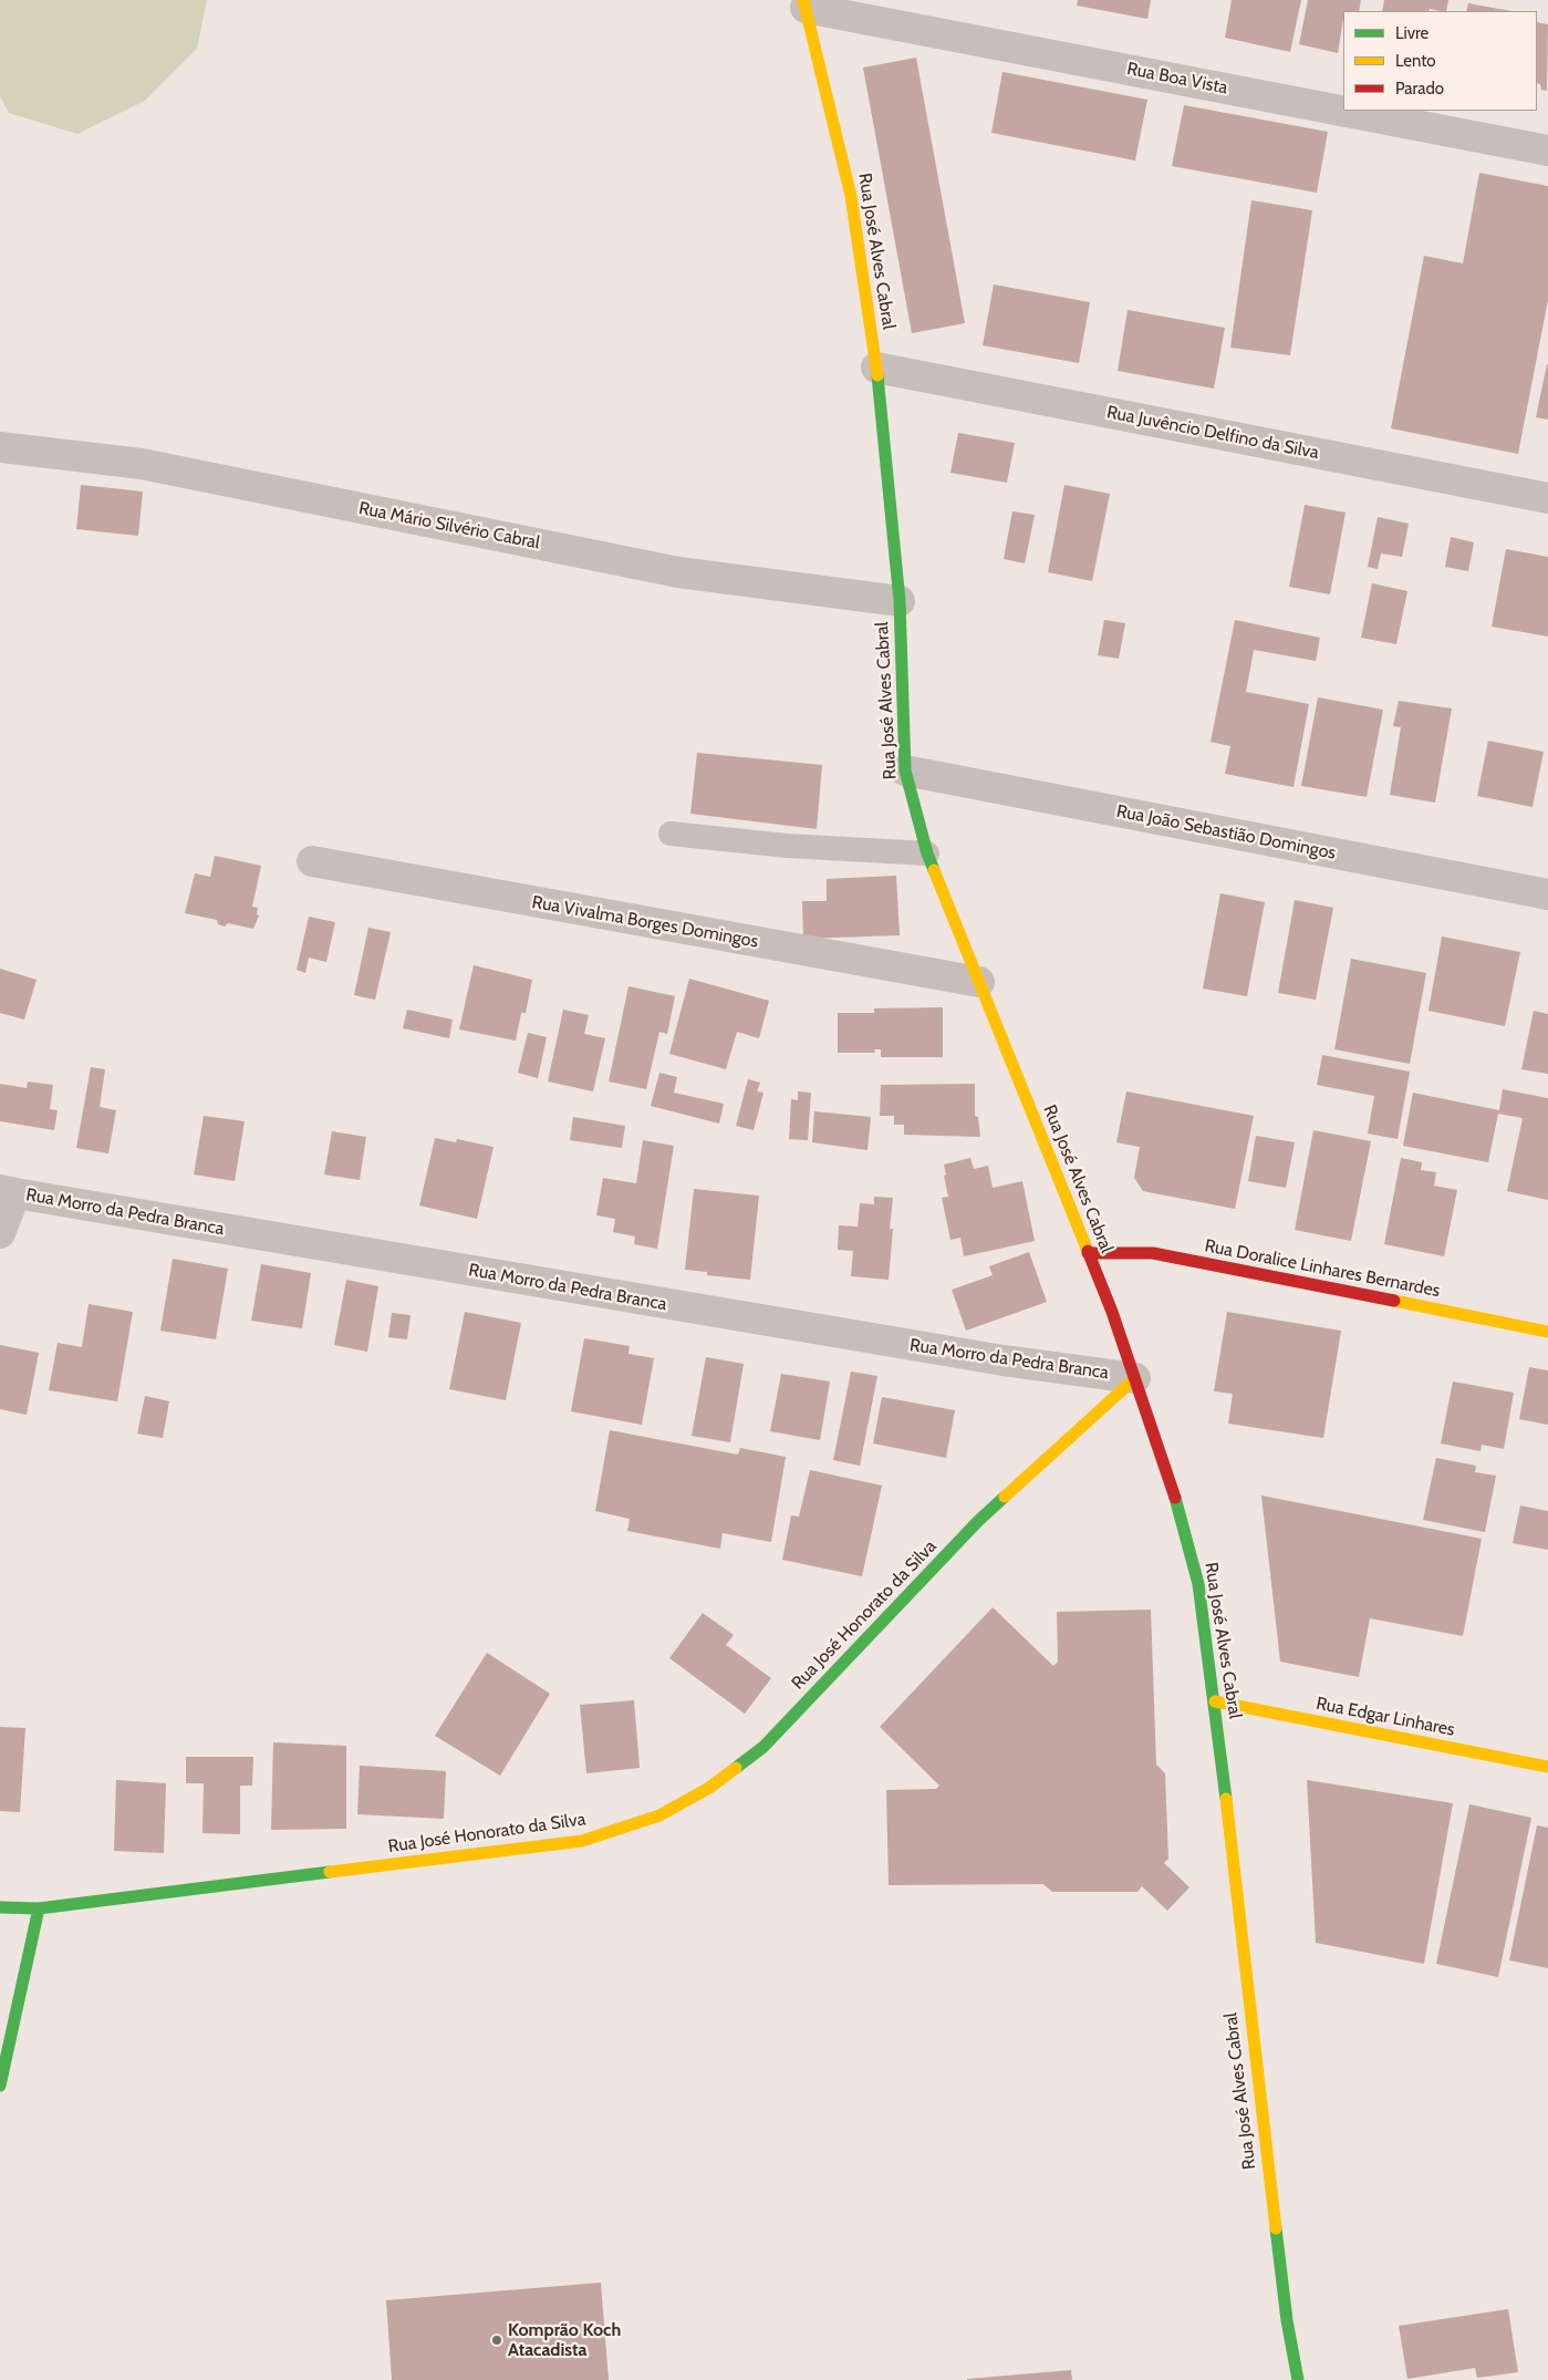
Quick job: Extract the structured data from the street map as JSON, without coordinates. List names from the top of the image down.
{
  "streets": {
    "main road": [
      "Rua José Alves Cabral",
      "Rua Doralice Linhares Bernardes",
      "Rua José Honorato da Silva",
      "Rua Edgar Linhares"
    ],
    "street": [
      "Rua Boa Vista",
      "Rua Juvêncio Delfino da Silva",
      "Rua Mário Silvério Cabral",
      "Rua João Sebastião Domingos",
      "Rua Vivalma Borges Domingos",
      "Rua Morro da Pedra Branca"
    ]
  },
  "crossings": [
    ["Rua Boa Vista", "Rua José Alves Cabral"],
    ["Rua José Alves Cabral", "Rua Juvêncio Delfino da Silva"],
    ["Rua José Alves Cabral", "Rua Mário Silvério Cabral"],
    ["Rua José Alves Cabral", "Rua João Sebastião Domingos"],
    ["Rua José Alves Cabral", "Rua Vivalma Borges Domingos"],
    ["Rua José Alves Cabral", "Rua Morro da Pedra Branca"],
    ["Rua José Alves Cabral", "Rua Doralice Linhares Bernardes"],
    ["Rua José Alves Cabral", "Rua José Honorato da Silva"],
    ["Rua José Alves Cabral", "Rua Edgar Linhares"],
    ["Rua Morro da Pedra Branca", "Rua José Honorato da Silva"]
  ],
  "places": ["Komprão Koch Atacadista"],
  "legend": ["Livre", "Lento", "Parado"]
}
